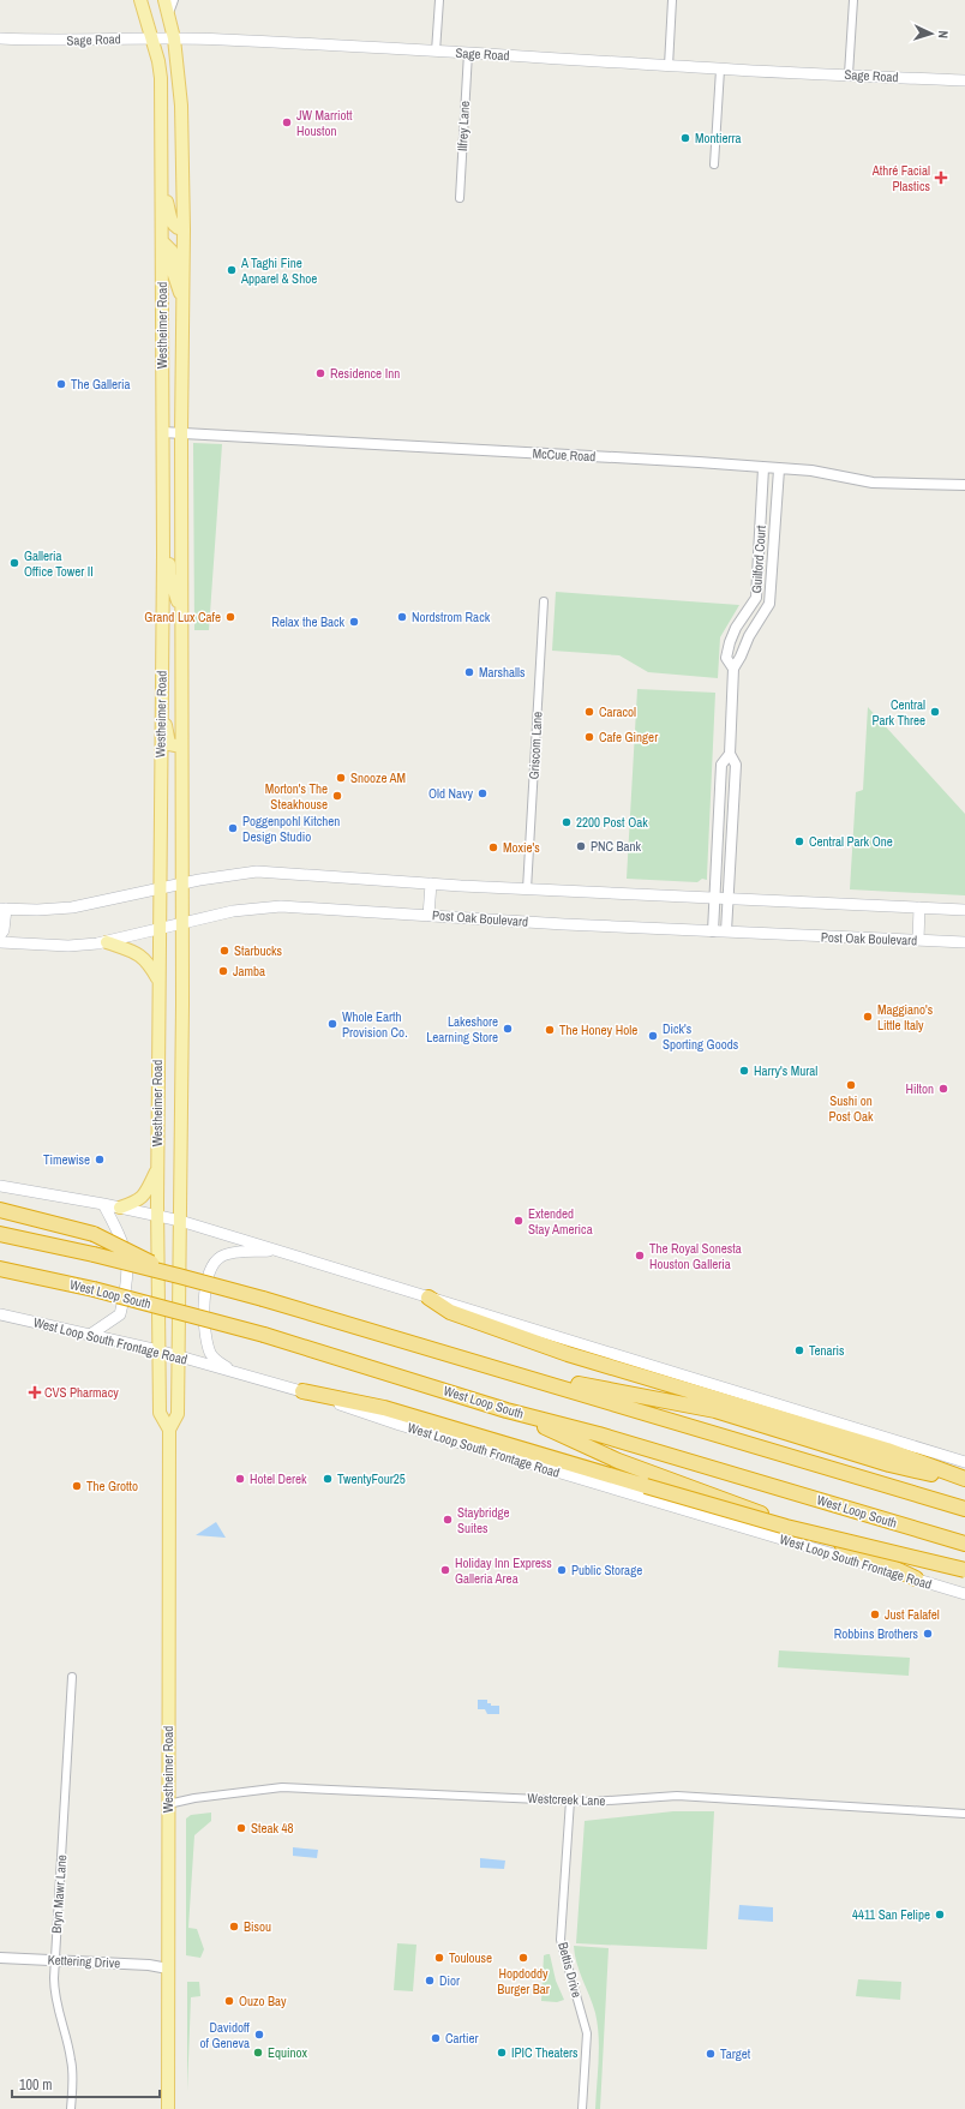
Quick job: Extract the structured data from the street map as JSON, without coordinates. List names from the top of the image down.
{
  "streets": {
    "highway": ["West Loop South"],
    "main road": [
      "Sage Road",
      "Westheimer Road",
      "Post Oak Boulevard",
      "West Loop South Frontage Road"
    ],
    "street": [
      "Ilfrey Lane",
      "McCue Road",
      "Guilford Court",
      "Griscom Lane",
      "Westcreek Lane",
      "Bryn Mawr Lane",
      "Kettering Drive",
      "Bettis Drive"
    ]
  },
  "crossings": [
    ["Sage Road", "Ilfrey Lane"],
    ["Sage Road", "Westheimer Road"],
    ["Westheimer Road", "McCue Road"],
    ["Westheimer Road", "Post Oak Boulevard"],
    ["Westheimer Road", "West Loop South Frontage Road"],
    ["Westheimer Road", "Westcreek Lane"],
    ["Westheimer Road", "Kettering Drive"],
    ["McCue Road", "Guilford Court"],
    ["Guilford Court", "Post Oak Boulevard"],
    ["Westcreek Lane", "Bettis Drive"],
    ["Bryn Mawr Lane", "Kettering Drive"]
  ],
  "places": {
    "other": [
      "JW Marriott Houston",
      "Montierra",
      "A Taghi Fine Apparel & Shoe",
      "Residence Inn",
      "The Galleria",
      "Galleria Office Tower II",
      "Grand Lux Cafe",
      "Nordstrom Rack",
      "Relax the Back",
      "Marshalls",
      "Caracol",
      "Central Park Three",
      "Cafe Ginger",
      "Snooze AM",
      "Old Navy",
      "Morton's The Steakhouse",
      "2200 Post Oak",
      "Poggenpohl Kitchen Design Studio",
      "Central Park One",
      "PNC Bank",
      "Moxie's",
      "Starbucks",
      "Jamba",
      "Maggiano's Little Italy",
      "Whole Earth Provision Co.",
      "Lakeshore Learning Store",
      "The Honey Hole",
      "Dick's Sporting Goods",
      "Harry's Mural",
      "Sushi on Post Oak",
      "Hilton",
      "Timewise",
      "Extended Stay America",
      "The Royal Sonesta Houston Galleria",
      "Tenaris",
      "Hotel Derek",
      "TwentyFour25",
      "The Grotto",
      "Staybridge Suites",
      "Holiday Inn Express Galleria Area",
      "Public Storage",
      "Just Falafel",
      "Robbins Brothers",
      "Steak 48",
      "4411 San Felipe",
      "Bisou",
      "Toulouse",
      "Hopdoddy Burger Bar",
      "Dior",
      "Ouzo Bay",
      "Davidoff of Geneva",
      "Cartier",
      "Equinox",
      "IPIC Theaters",
      "Target"
    ],
    "health": ["Athré Facial Plastics", "CVS Pharmacy"]
  },
  "scale_bar": "100 m",
  "north": "right"
}
